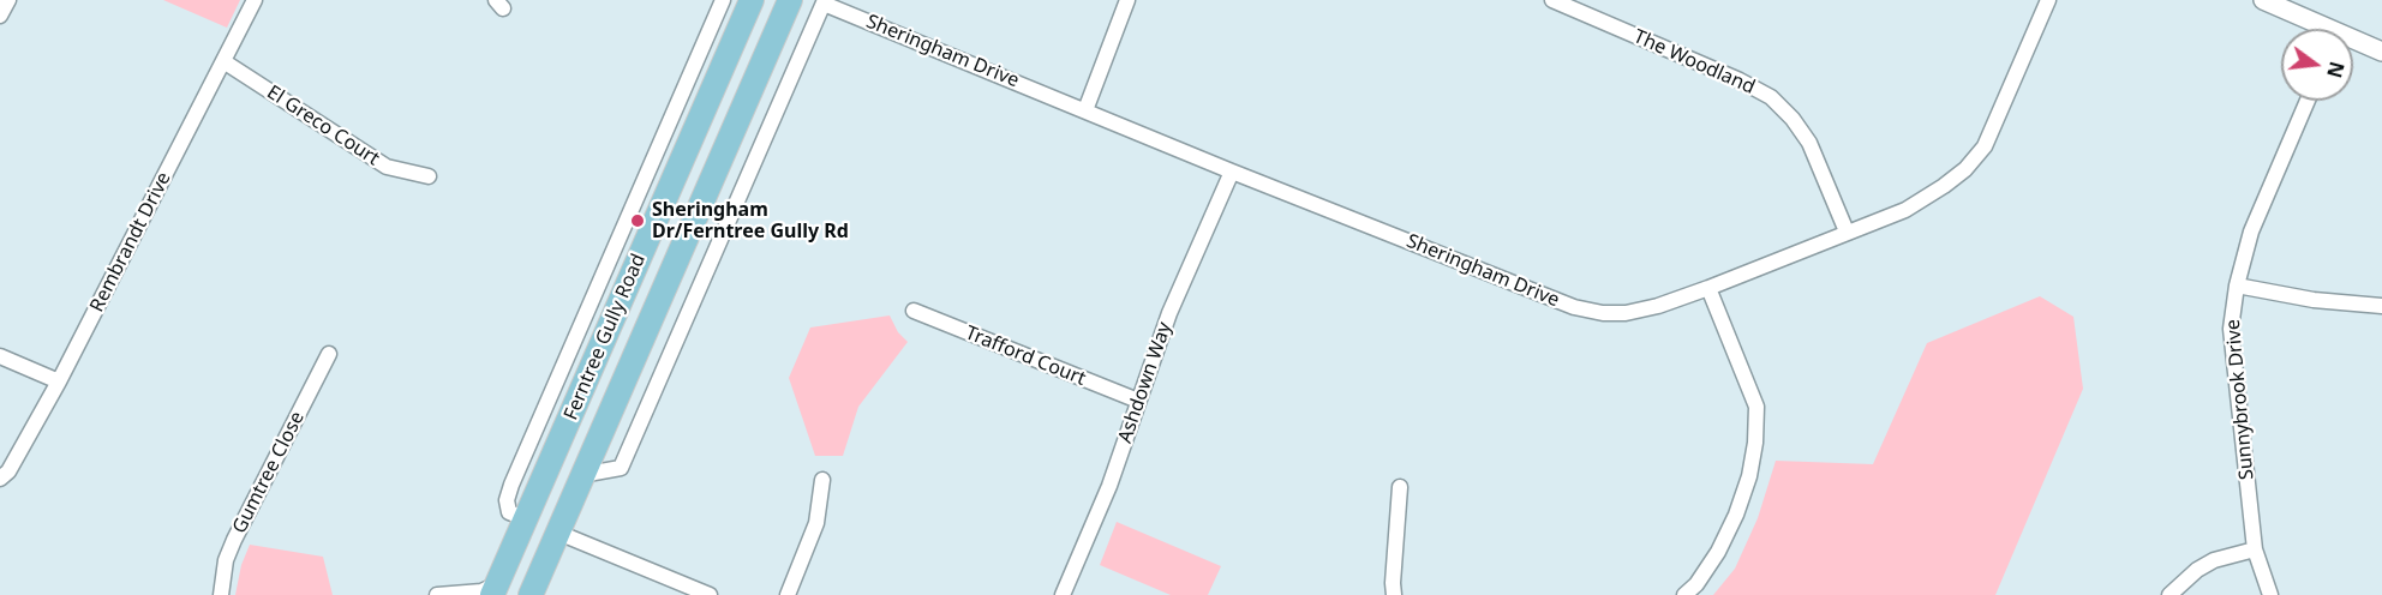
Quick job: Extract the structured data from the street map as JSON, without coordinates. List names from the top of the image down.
{
  "streets": {
    "main road": ["Ferntree Gully Road"],
    "street": [
      "Sheringham Drive",
      "The Woodland",
      "El Greco Court",
      "Rembrandt Drive",
      "Trafford Court",
      "Ashdown Way",
      "Sunnybrook Drive",
      "Gumtree Close"
    ]
  },
  "crossings": [
    ["Sheringham Drive", "The Woodland"],
    ["Sheringham Drive", "Ashdown Way"],
    ["El Greco Court", "Rembrandt Drive"],
    ["Trafford Court", "Ashdown Way"]
  ],
  "places": ["Sheringham Dr/Ferntree Gully Rd"],
  "north": "right"
}
